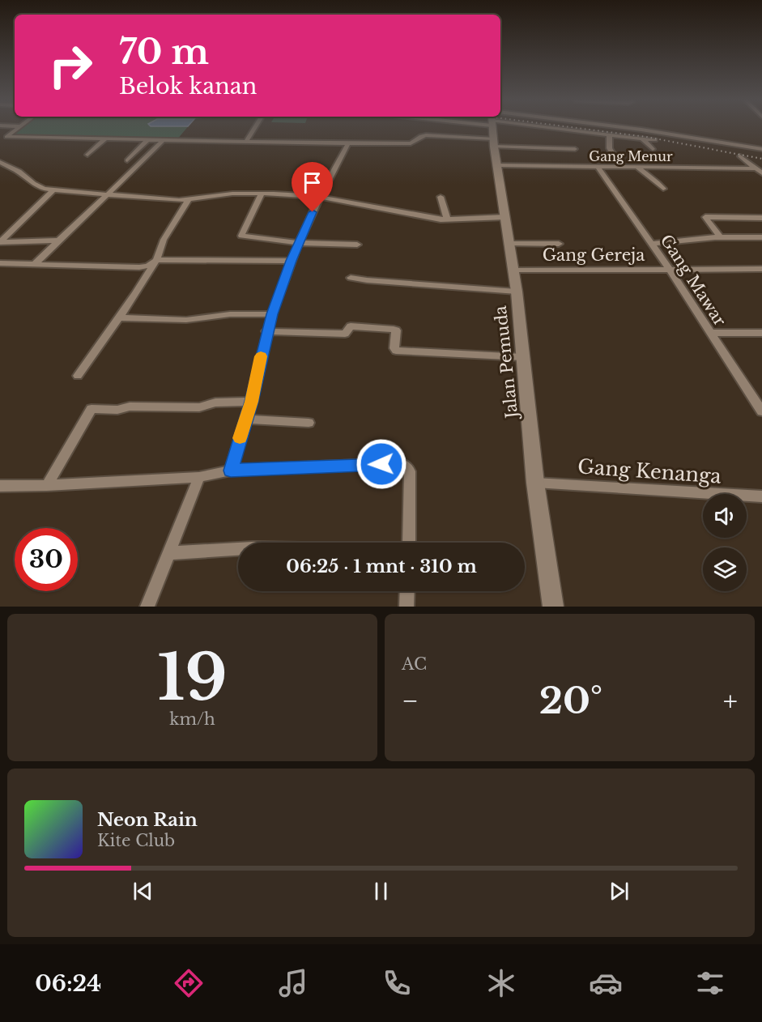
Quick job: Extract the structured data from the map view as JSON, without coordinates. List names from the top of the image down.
{
  "streets": {
    "main road": ["Jalan Pemuda"],
    "street": [
      "Gang Menur",
      "Gang Gereja",
      "Gang Mawar",
      "Gang Kenanga"
    ]
  },
  "crossings": [
    ["Gang Menur", "Gang Mawar"],
    ["Gang Menur", "Jalan Pemuda"],
    ["Gang Gereja", "Gang Mawar"],
    ["Gang Gereja", "Jalan Pemuda"],
    ["Jalan Pemuda", "Gang Kenanga"]
  ],
  "page": {
    "turn": ["70 m", "Belok kanan"],
    "limit": "30",
    "trip": "06:25 · 1 mnt · 310 m",
    "tile": [
      ["19", "km/h"],
      "AC"
    ],
    "heat": ["−", "20°", "+"],
    "song": ["Neon Rain", "Kite Club"],
    "tabs": "06:24"
  }
}
